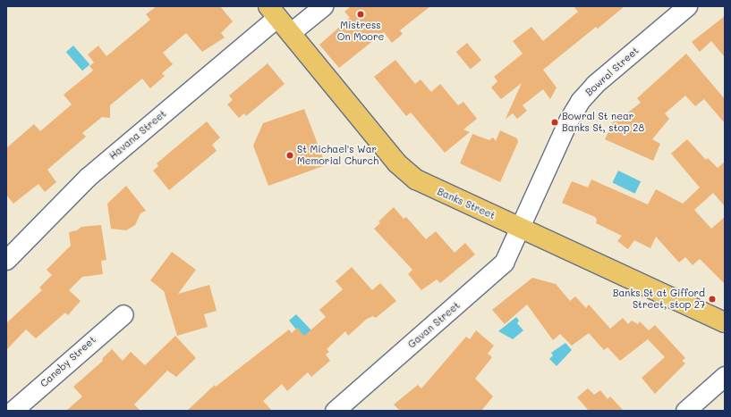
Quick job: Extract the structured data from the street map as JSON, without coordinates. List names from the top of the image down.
{
  "streets": {
    "main road": ["Banks Street"],
    "street": [
      "Bowral Street",
      "Havana Street",
      "Gavan Street",
      "Caneby Street"
    ]
  },
  "crossings": [
    ["Bowral Street", "Banks Street"],
    ["Bowral Street", "Gavan Street"],
    ["Havana Street", "Banks Street"],
    ["Banks Street", "Gavan Street"]
  ],
  "places": [
    "Mistress On Moore",
    "Bowral St near Banks St, stop 28",
    "St Michael's War Memorial Church",
    "Banks St at Gifford Street, stop 27"
  ]
}
